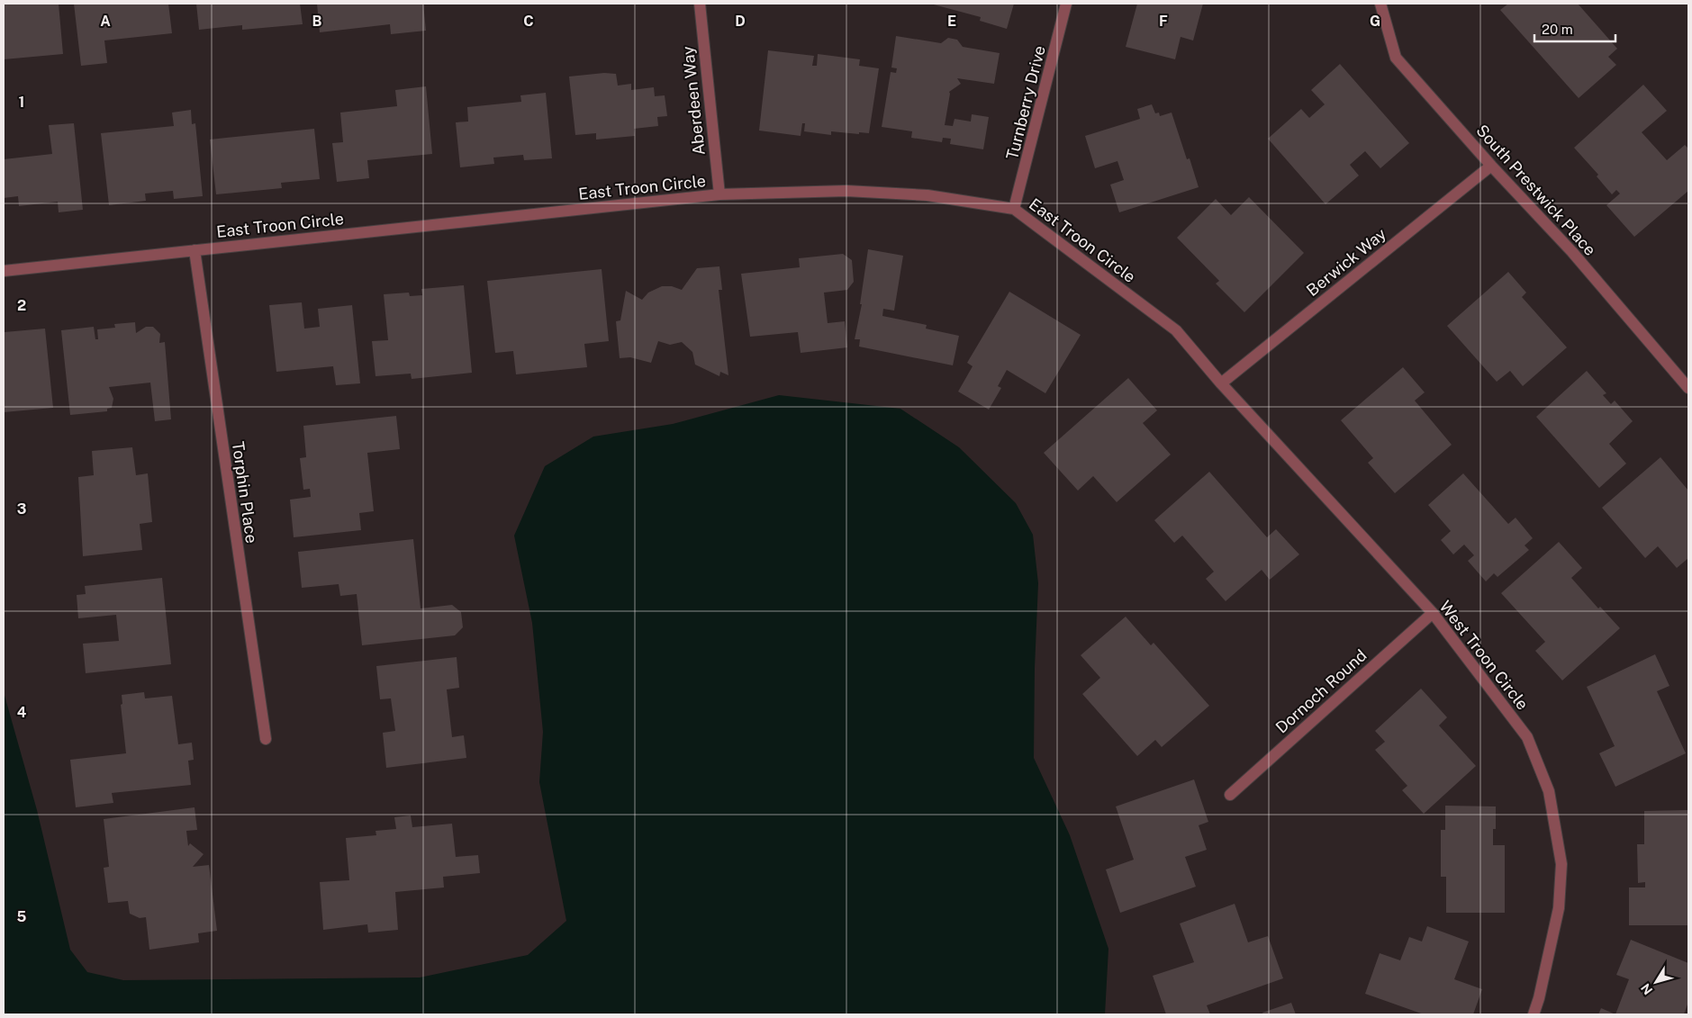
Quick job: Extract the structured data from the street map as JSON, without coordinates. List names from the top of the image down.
{
  "streets": {
    "street": [
      "Aberdeen Way",
      "Turnberry Drive",
      "East Troon Circle",
      "South Prestwick Place",
      "Berwick Way",
      "Torphin Place",
      "West Troon Circle",
      "Dornoch Round"
    ]
  },
  "crossings": [
    ["Aberdeen Way", "East Troon Circle"],
    ["Turnberry Drive", "East Troon Circle"],
    ["East Troon Circle", "Berwick Way"],
    ["East Troon Circle", "Torphin Place"],
    ["East Troon Circle", "West Troon Circle"],
    ["South Prestwick Place", "Berwick Way"],
    ["Berwick Way", "West Troon Circle"],
    ["West Troon Circle", "Dornoch Round"]
  ],
  "scale_bar": "20 m",
  "north": "bottom left",
  "grid": {
    "columns": [
      "A",
      "B",
      "C",
      "D",
      "E",
      "F",
      "G"
    ],
    "rows": [
      "1",
      "2",
      "3",
      "4",
      "5"
    ]
  }
}
